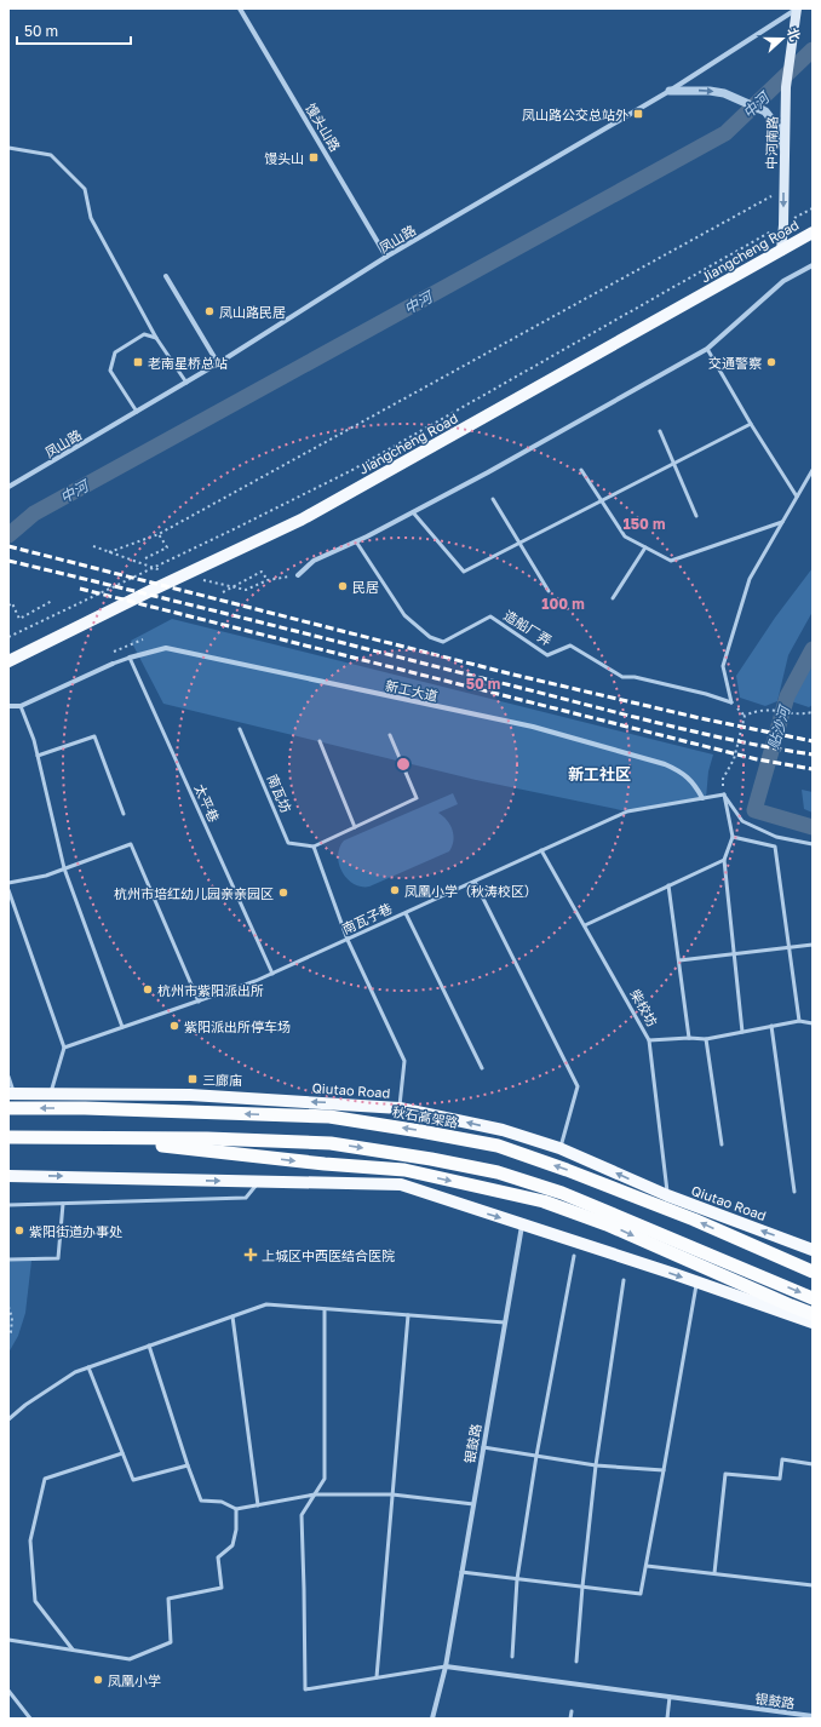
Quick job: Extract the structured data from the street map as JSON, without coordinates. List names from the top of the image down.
{
  "streets": {
    "highway": ["秋石高架路"],
    "main road": ["中河南路", "Jiangcheng Road", "Qiutao Road"],
    "street": [
      "馒头山路",
      "凤山路",
      "新工大道",
      "银鼓路"
    ],
    "lane": [
      "造船厂弄",
      "南瓦坊",
      "太平巷",
      "南瓦子巷",
      "柴校坊"
    ]
  },
  "crossings": [
    ["馒头山路", "凤山路"],
    ["中河南路", "凤山路"],
    ["中河南路", "Jiangcheng Road"],
    ["新工大道", "太平巷"],
    ["新工大道", "南瓦子巷"],
    ["太平巷", "南瓦子巷"],
    ["南瓦子巷", "柴校坊"],
    ["柴校坊", "Qiutao Road"]
  ],
  "districts": ["新工社区"],
  "water": ["中河", "贴沙河"],
  "places": {
    "transit": [
      "凤山路公交总站外",
      "馒头山",
      "老南星桥总站",
      "三廊庙"
    ],
    "other": [
      "凤山路民居",
      "交通警察",
      "民居",
      "凤凰小学（秋涛校区）",
      "杭州市培红幼儿园亲亲园区",
      "杭州市紫阳派出所",
      "紫阳派出所停车场",
      "紫阳街道办事处",
      "凤凰小学"
    ],
    "health": ["上城区中西医结合医院"]
  },
  "scale_bar": "50 m",
  "north": "right",
  "rings": ["150 m", "100 m", "50 m"]
}
